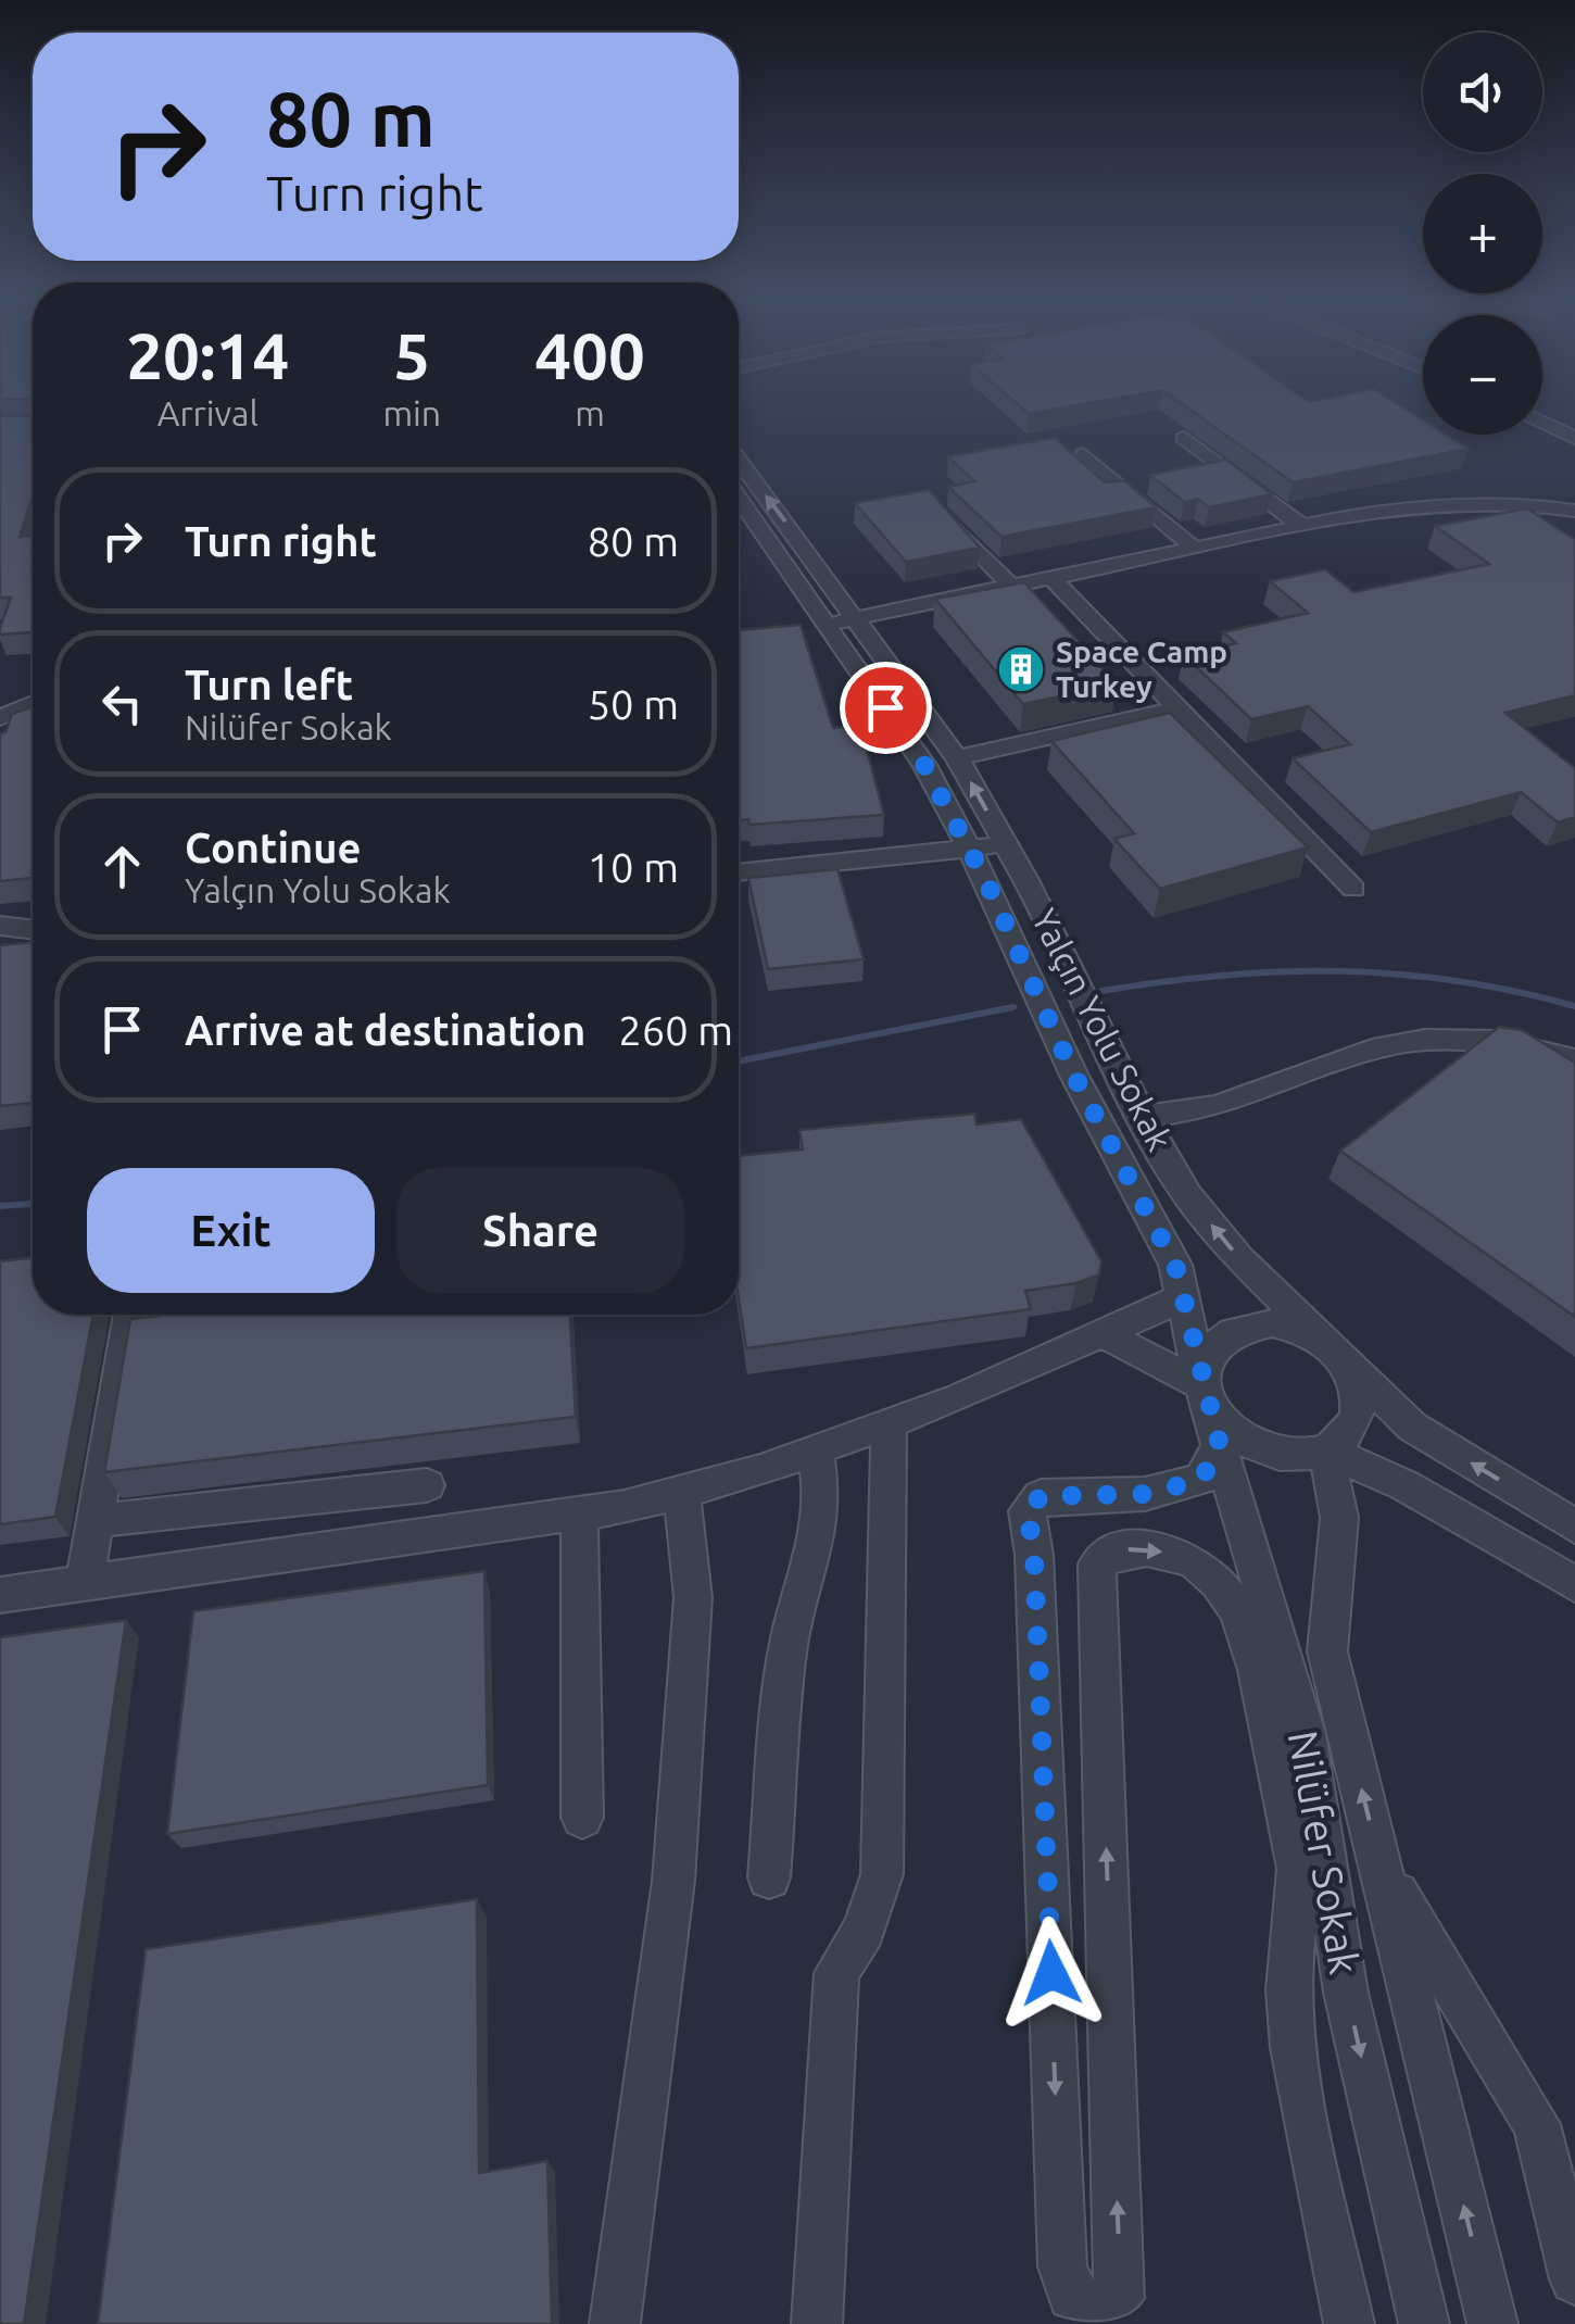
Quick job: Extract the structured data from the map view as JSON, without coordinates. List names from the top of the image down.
{
  "streets": {
    "street": ["Yalçın Yolu Sokak", "Nilüfer Sokak"]
  },
  "crossings": [
    ["Yalçın Yolu Sokak", "Nilüfer Sokak"]
  ],
  "places": {
    "building": ["Space Camp Turkey"]
  },
  "page": {
    "map_buttons": ["+", "−"],
    "turn": ["80 m", "Turn right"],
    "eta": [
      "20:14",
      "Arrival",
      "5",
      "min",
      "400",
      "m"
    ],
    "list": [
      {
        "name": "Turn right",
        "value": "80 m"
      },
      {
        "name": "Turn left",
        "note": "Nilüfer Sokak",
        "value": "50 m"
      },
      {
        "name": "Continue",
        "note": "Yalçın Yolu Sokak",
        "value": "10 m"
      },
      {
        "name": "Arrive at destination",
        "value": "260 m"
      }
    ],
    "buttons": ["Exit", "Share"]
  }
}
